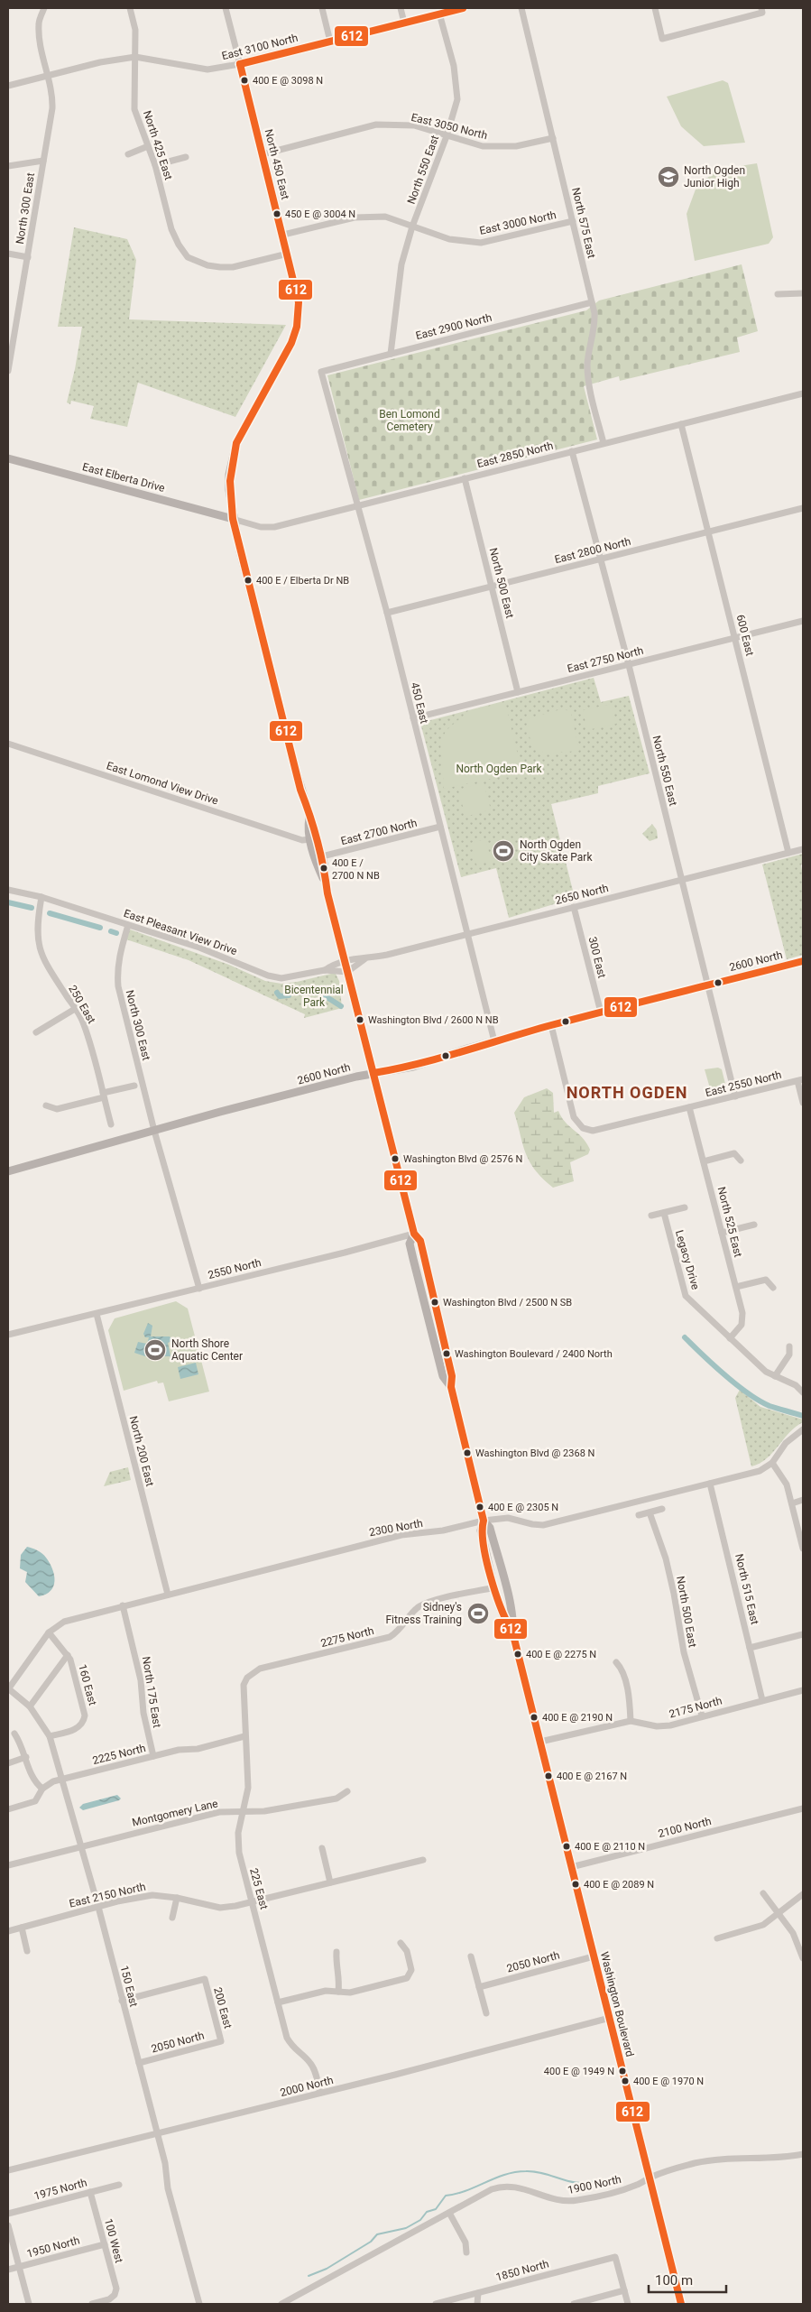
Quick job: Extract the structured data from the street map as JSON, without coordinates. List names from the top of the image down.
{
  "streets": {
    "main road": [
      "East 3100 North",
      "North 450 East",
      "East Elberta Drive",
      "2600 North",
      "Washington Boulevard"
    ],
    "street": [
      "East 3050 North",
      "North 425 East",
      "North 550 East",
      "North 300 East",
      "East 3000 North",
      "North 575 East",
      "East 2900 North",
      "East 2850 North",
      "East 2800 North",
      "North 500 East",
      "600 East",
      "East 2750 North",
      "450 East",
      "East Lomond View Drive",
      "East 2700 North",
      "2650 North",
      "East Pleasant View Drive",
      "300 East",
      "250 East",
      "East 2550 North",
      "North 525 East",
      "Legacy Drive",
      "2550 North",
      "North 200 East",
      "2300 North",
      "North 515 East",
      "2275 North",
      "160 East",
      "North 175 East",
      "2175 North",
      "2225 North",
      "Montgomery Lane",
      "2100 North",
      "225 East",
      "East 2150 North",
      "2050 North",
      "150 East",
      "200 East",
      "2000 North",
      "1900 North",
      "1975 North",
      "100 West",
      "1950 North",
      "1850 North"
    ]
  },
  "crossings": [
    ["East 3100 North", "North 425 East"],
    ["East 3100 North", "North 450 East"],
    ["East 3100 North", "North 550 East"],
    ["East 3100 North", "North 300 East"],
    ["East 3050 North", "North 450 East"],
    ["East 3050 North", "North 550 East"],
    ["East 3050 North", "North 575 East"],
    ["North 425 East", "North 450 East"],
    ["North 450 East", "East 3000 North"],
    ["North 450 East", "East 2850 North"],
    ["North 450 East", "East Elberta Drive"],
    ["North 550 East", "East 3000 North"],
    ["North 550 East", "East 2850 North"],
    ["North 550 East", "East 2800 North"],
    ["North 550 East", "East 2750 North"],
    ["North 550 East", "2650 North"],
    ["North 550 East", "2600 North"],
    ["North 550 East", "East 2550 North"],
    ["North 300 East", "East Pleasant View Drive"],
    ["North 300 East", "2600 North"],
    ["North 300 East", "2550 North"],
    ["East 3000 North", "North 575 East"],
    ["North 575 East", "East 2900 North"],
    ["North 575 East", "East 2850 North"],
    ["East 2900 North", "450 East"],
    ["East 2850 North", "East Elberta Drive"],
    ["East 2850 North", "North 500 East"],
    ["East 2850 North", "600 East"],
    ["East 2850 North", "450 East"],
    ["East 2800 North", "North 500 East"],
    ["East 2800 North", "600 East"],
    ["East 2800 North", "450 East"],
    ["North 500 East", "East 2750 North"],
    ["North 500 East", "2175 North"],
    ["600 East", "East 2750 North"],
    ["600 East", "2650 North"],
    ["East 2750 North", "450 East"],
    ["450 East", "East 2700 North"],
    ["450 East", "2650 North"],
    ["450 East", "2600 North"],
    ["2650 North", "East Pleasant View Drive"],
    ["2650 North", "300 East"],
    ["East Pleasant View Drive", "250 East"],
    ["300 East", "2600 North"],
    ["2600 North", "East 2550 North"],
    ["East 2550 North", "North 525 East"],
    ["North 525 East", "Legacy Drive"],
    ["2550 North", "North 200 East"],
    ["North 200 East", "2300 North"],
    ["2300 North", "North 515 East"],
    ["2300 North", "160 East"],
    ["2300 North", "North 175 East"],
    ["2300 North", "150 East"],
    ["North 515 East", "2175 North"],
    ["2275 North", "225 East"],
    ["160 East", "150 East"],
    ["North 175 East", "2225 North"],
    ["2175 North", "Washington Boulevard"],
    ["2225 North", "225 East"],
    ["2225 North", "150 East"],
    ["Montgomery Lane", "225 East"],
    ["Montgomery Lane", "150 East"],
    ["2100 North", "Washington Boulevard"],
    ["225 East", "East 2150 North"],
    ["225 East", "2000 North"],
    ["East 2150 North", "150 East"],
    ["2050 North", "150 East"],
    ["2050 North", "Washington Boulevard"],
    ["2050 North", "200 East"],
    ["150 East", "200 East"],
    ["150 East", "2000 North"],
    ["Washington Boulevard", "2000 North"],
    ["Washington Boulevard", "1900 North"],
    ["1975 North", "100 West"],
    ["100 West", "1950 North"]
  ],
  "districts": ["NORTH OGDEN"],
  "parks": ["Ben Lomond Cemetery", "North Ogden Park", "Bicentennial Park"],
  "places": {
    "other": [
      "400 E @ 3098 N",
      "450 E @ 3004 N",
      "400 E / Elberta Dr NB",
      "400 E / 2700 N NB",
      "Washington Blvd / 2600 N NB",
      "Washington Blvd @ 2576 N",
      "Washington Blvd / 2500 N SB",
      "Washington Boulevard / 2400 North",
      "Washington Blvd @ 2368 N",
      "400 E @ 2305 N",
      "400 E @ 2275 N",
      "400 E @ 2190 N",
      "400 E @ 2167 N",
      "400 E @ 2110 N",
      "400 E @ 2089 N",
      "400 E @ 1949 N",
      "400 E @ 1970 N"
    ],
    "school or university": ["North Ogden Junior High"],
    "sports": ["North Ogden City Skate Park", "North Shore Aquatic Center", "Sidney's Fitness Training"]
  },
  "lines": ["transit line 612"],
  "scale_bar": "100 m"
}
